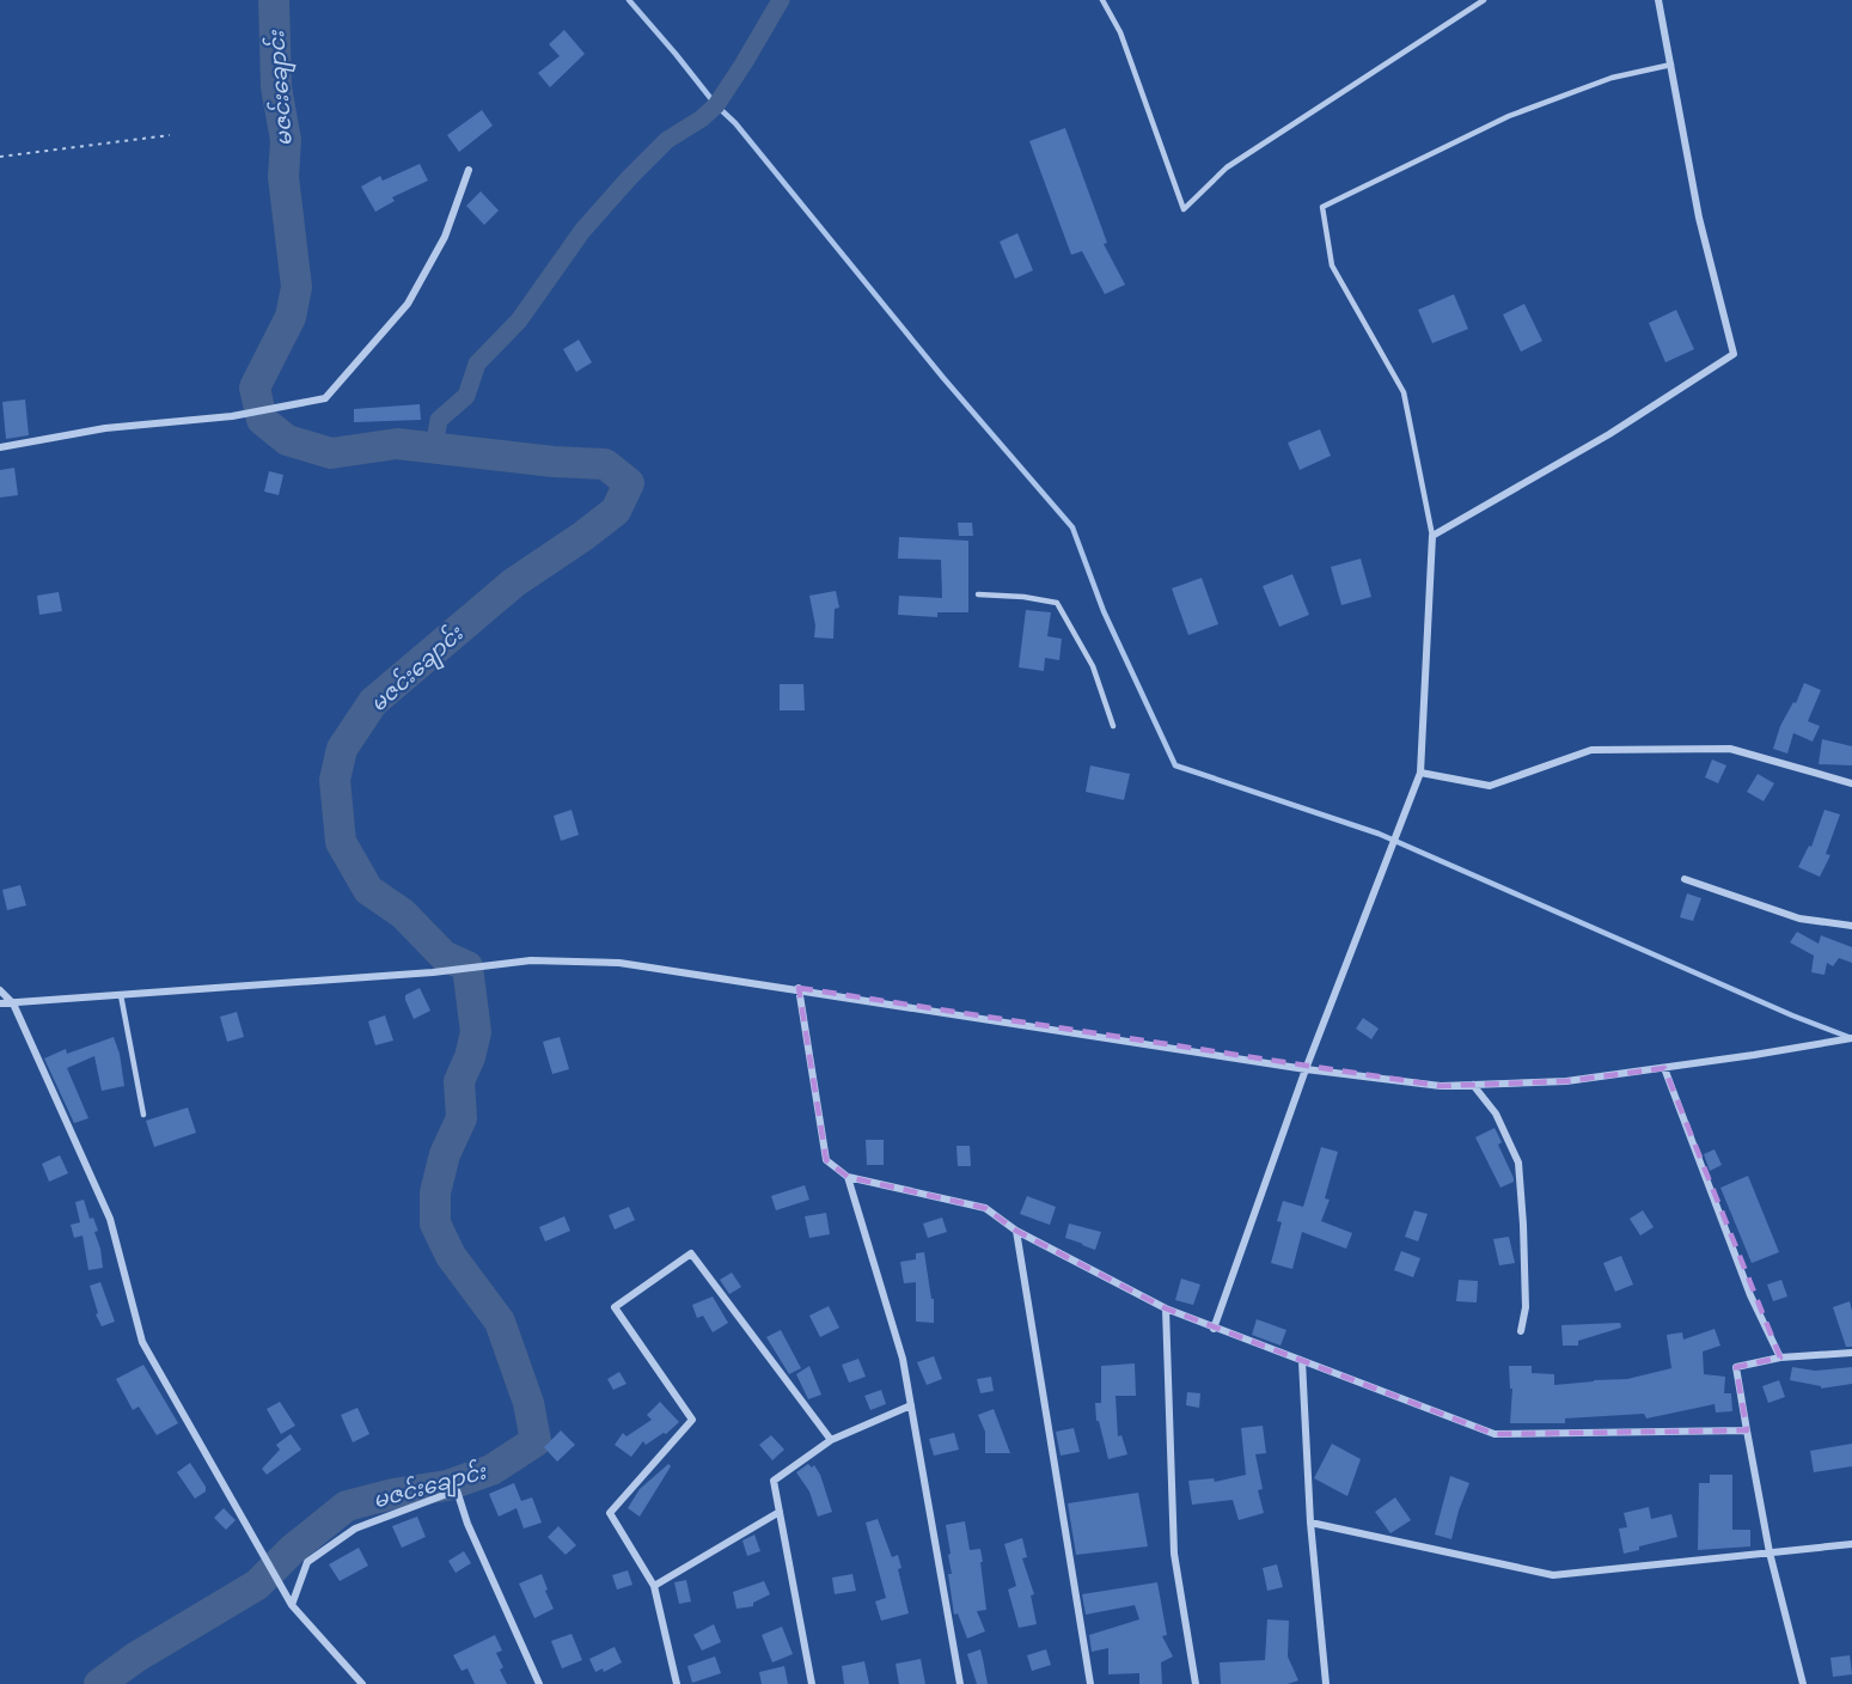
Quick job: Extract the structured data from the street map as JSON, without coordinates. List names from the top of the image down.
{
  "water": ["မဇင်းချောင်း"]
}
